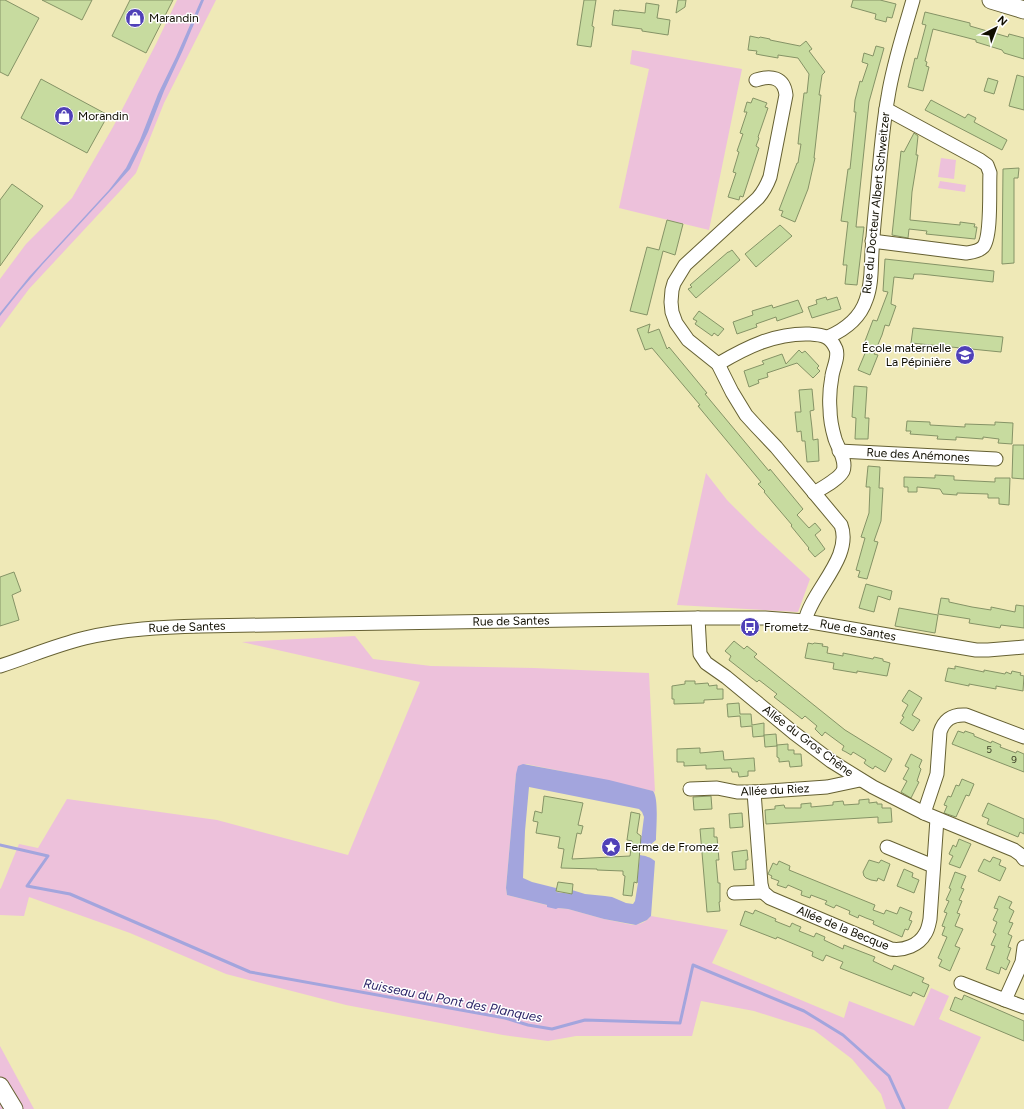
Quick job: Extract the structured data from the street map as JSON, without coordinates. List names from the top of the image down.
{
  "streets": {
    "street": [
      "Rue du Docteur Albert Schweitzer",
      "Rue des Anémones",
      "Rue de Santes",
      "Allée du Gros Chêne",
      "Allée du Riez",
      "Allée de la Becque"
    ]
  },
  "crossings": [
    ["Rue de Santes", "Allée du Gros Chêne"],
    ["Allée du Gros Chêne", "Allée du Riez"],
    ["Allée du Gros Chêne", "Allée de la Becque"]
  ],
  "water": ["Ruisseau du Pont des Planques"],
  "places": {
    "shop": ["Marandin", "Morandin"],
    "school or university": ["École maternelle La Pépinière"],
    "bus stop": ["Frometz"],
    "place": ["Ferme de Fromez"]
  },
  "house_numbers": ["5", "9"],
  "north": "top right"
}
